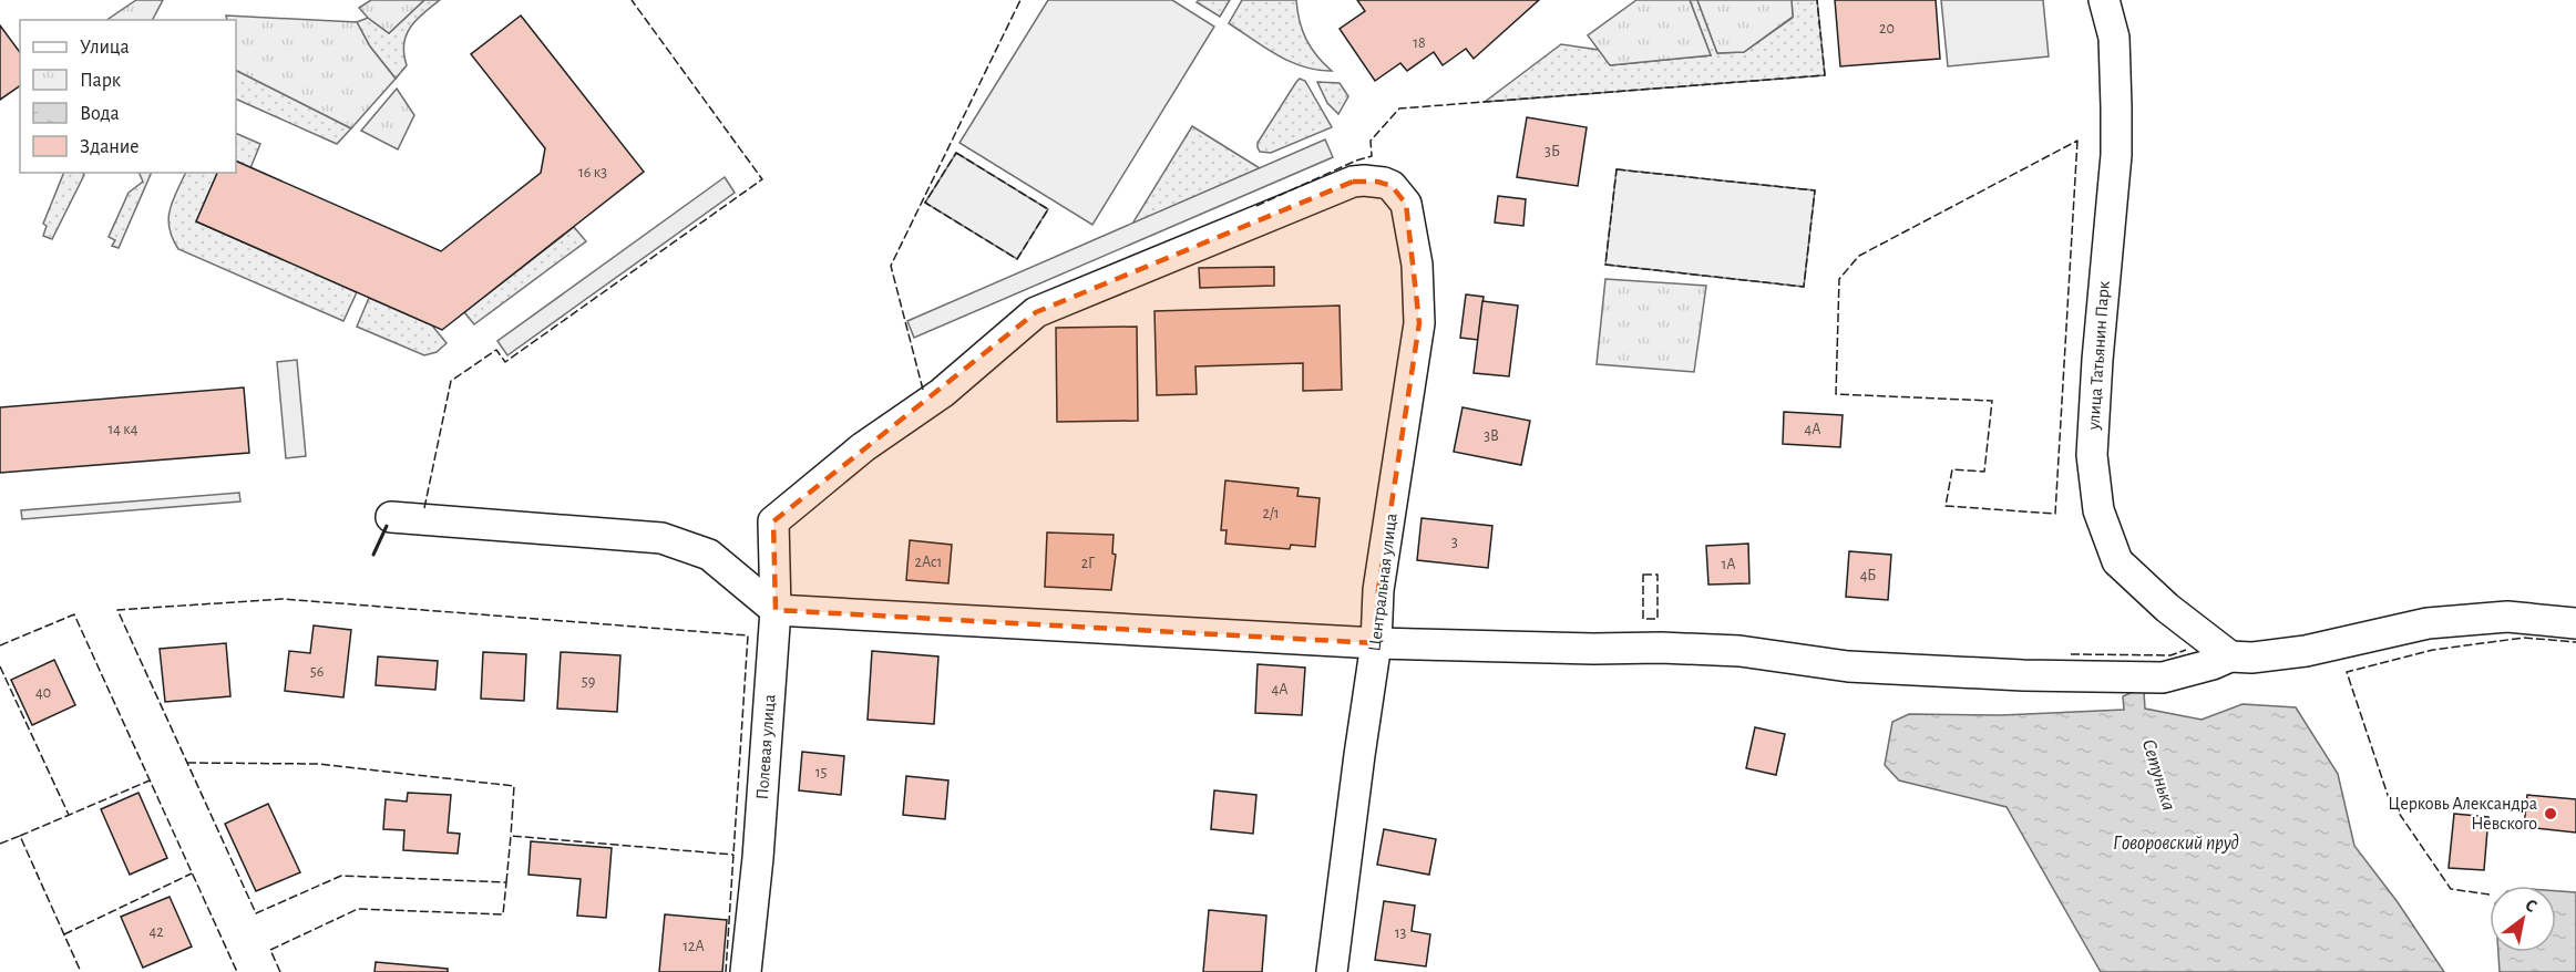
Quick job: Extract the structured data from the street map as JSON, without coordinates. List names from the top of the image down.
{
  "streets": {
    "street": ["улица Татьянин Парк", "Центральная улица", "Полевая улица"]
  },
  "crossings": [
    ["Центральная улица", "Полевая улица"]
  ],
  "water": ["Сетунька", "Говоровский пруд"],
  "places": ["Церковь Александра Невского"],
  "house_numbers": [
    "20",
    "18",
    "3Б",
    "16 к3",
    "14 к4",
    "4А",
    "3В",
    "2/1",
    "3",
    "2Ас1",
    "2Г",
    "1А",
    "4Б",
    "56",
    "59",
    "4А",
    "40",
    "15",
    "42",
    "13",
    "12А"
  ],
  "legend": [
    "Улица",
    "Парк",
    "Вода",
    "Здание"
  ],
  "north": "top right"
}
